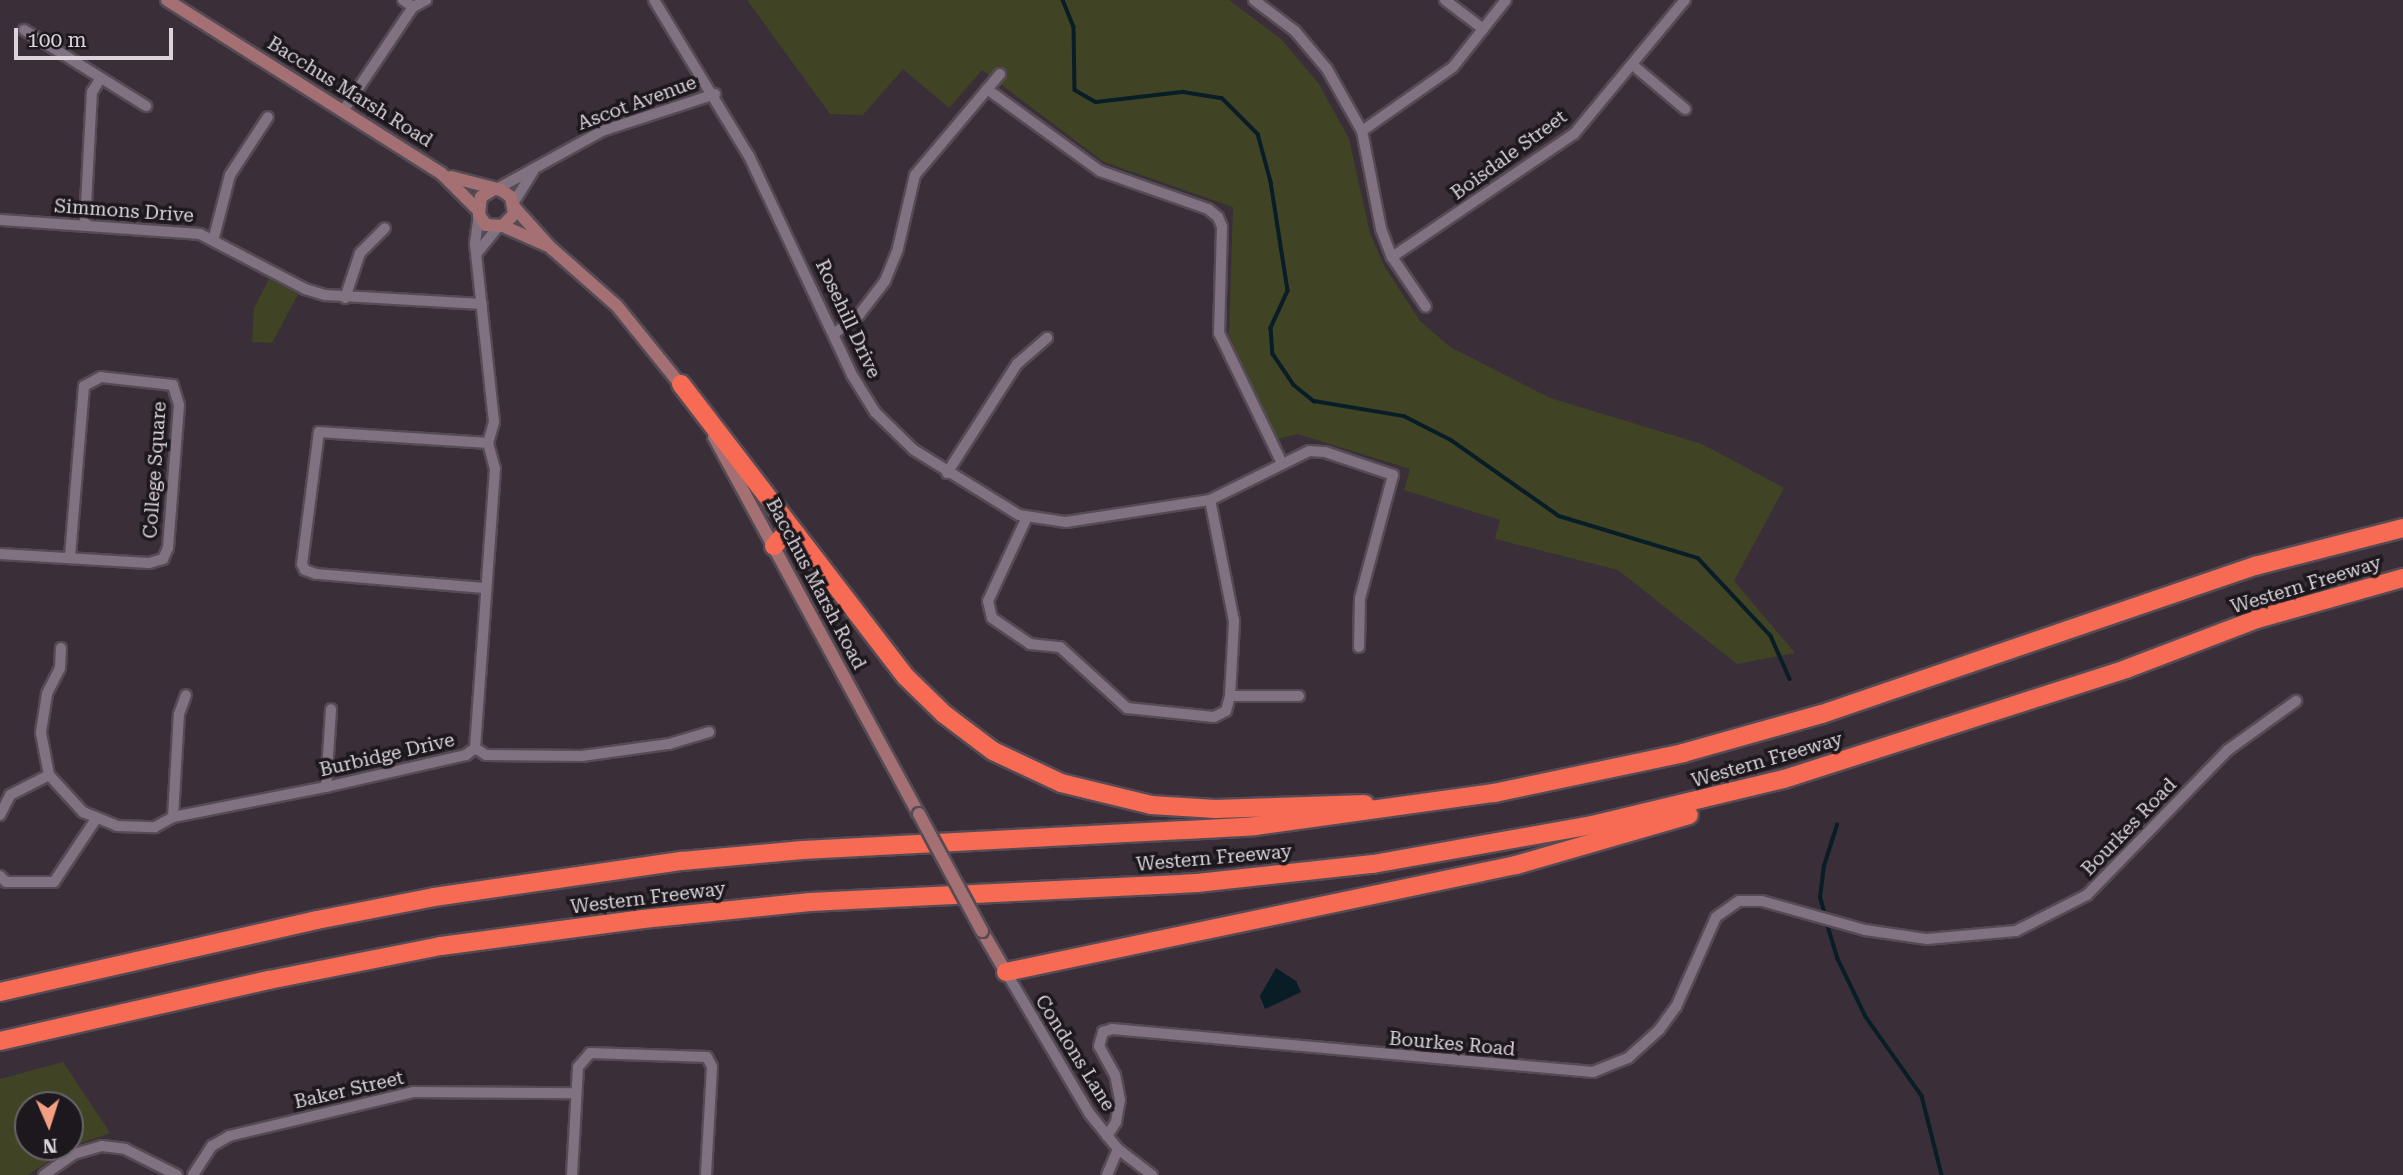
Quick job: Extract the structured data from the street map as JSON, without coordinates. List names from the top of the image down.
{
  "streets": {
    "highway": ["Western Freeway"],
    "main road": ["Bacchus Marsh Road"],
    "street": [
      "Ascot Avenue",
      "Boisdale Street",
      "Simmons Drive",
      "Rosehill Drive",
      "College Square",
      "Burbidge Drive",
      "Bourkes Road",
      "Condons Lane",
      "Baker Street"
    ]
  },
  "crossings": [
    ["Bacchus Marsh Road", "Ascot Avenue"],
    ["Bacchus Marsh Road", "Burbidge Drive"],
    ["Bacchus Marsh Road", "Condons Lane"],
    ["Ascot Avenue", "Rosehill Drive"],
    ["Ascot Avenue", "Burbidge Drive"],
    ["Simmons Drive", "Burbidge Drive"],
    ["Bourkes Road", "Condons Lane"]
  ],
  "scale_bar": "100 m",
  "north": "bottom"
}
